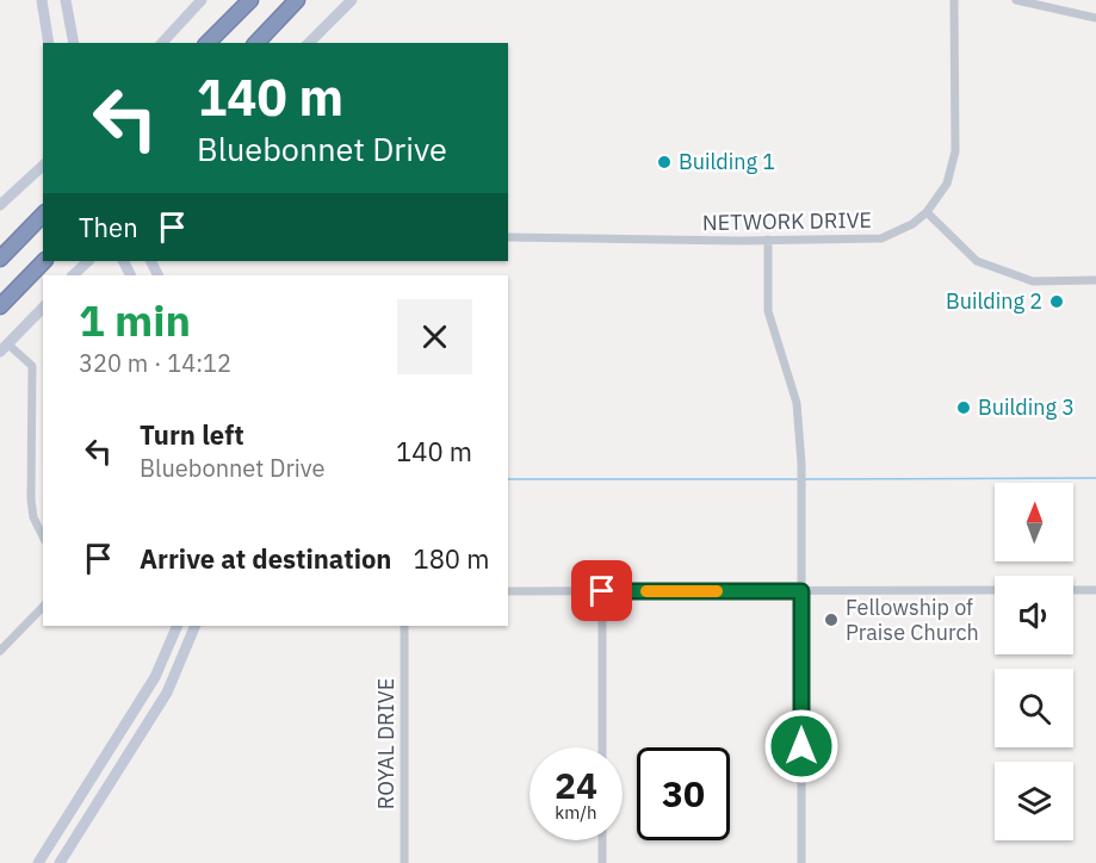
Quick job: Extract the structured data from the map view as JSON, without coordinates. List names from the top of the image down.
{
  "streets": {
    "street": ["NETWORK DRIVE", "ROYAL DRIVE"]
  },
  "places": [
    "Building 1",
    "Building 2",
    "Building 3",
    "Fellowship of Praise Church"
  ],
  "north": "top",
  "page": {
    "turn": ["140 m", "Bluebonnet Drive"],
    "then": "Then",
    "heading": ["1 min", "320 m · 14:12"],
    "list": [
      {
        "name": "Turn left",
        "note": "Bluebonnet Drive",
        "value": "140 m"
      },
      {
        "name": "Arrive at destination",
        "value": "180 m"
      }
    ],
    "speed": "24 km/h",
    "limit": "30"
  }
}
